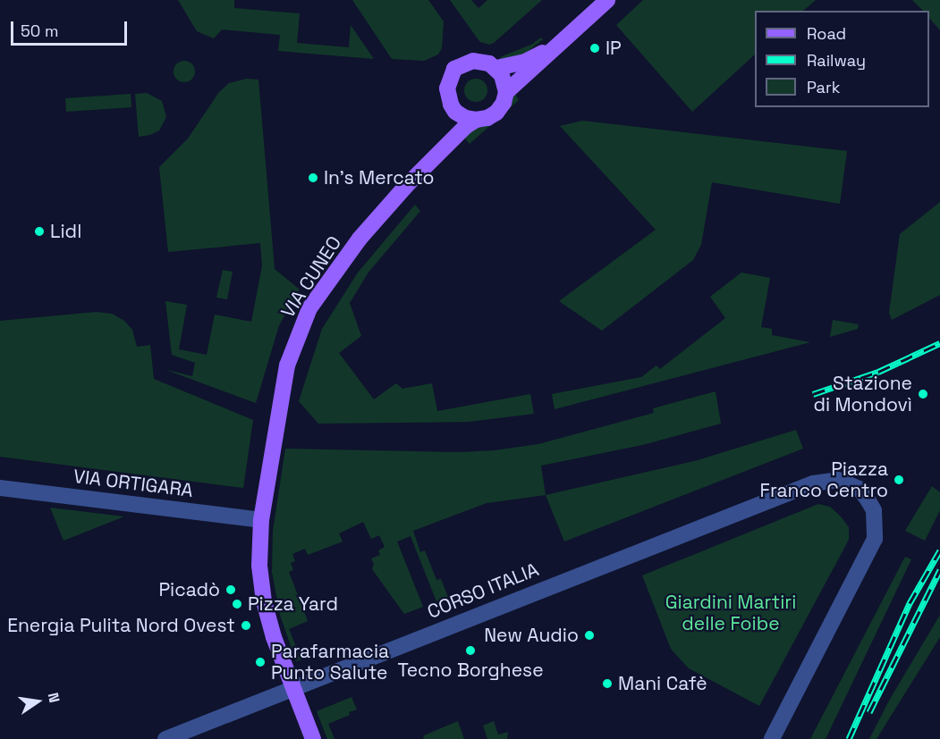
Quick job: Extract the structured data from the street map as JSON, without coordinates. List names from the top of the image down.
{
  "streets": {
    "main road": ["VIA CUNEO"],
    "street": ["VIA ORTIGARA", "CORSO ITALIA"]
  },
  "crossings": [
    ["VIA CUNEO", "VIA ORTIGARA"],
    ["VIA CUNEO", "CORSO ITALIA"]
  ],
  "parks": ["Giardini Martiri delle Foibe"],
  "places": [
    "IP",
    "In's Mercato",
    "Lidl",
    "Stazione di Mondovì",
    "Piazza Franco Centro",
    "Picadò",
    "Pizza Yard",
    "Energia Pulita Nord Ovest",
    "New Audio",
    "Tecno Borghese",
    "Parafarmacia Punto Salute",
    "Mani Cafè"
  ],
  "legend": ["Road", "Railway", "Park"],
  "scale_bar": "50 m",
  "north": "right"
}
